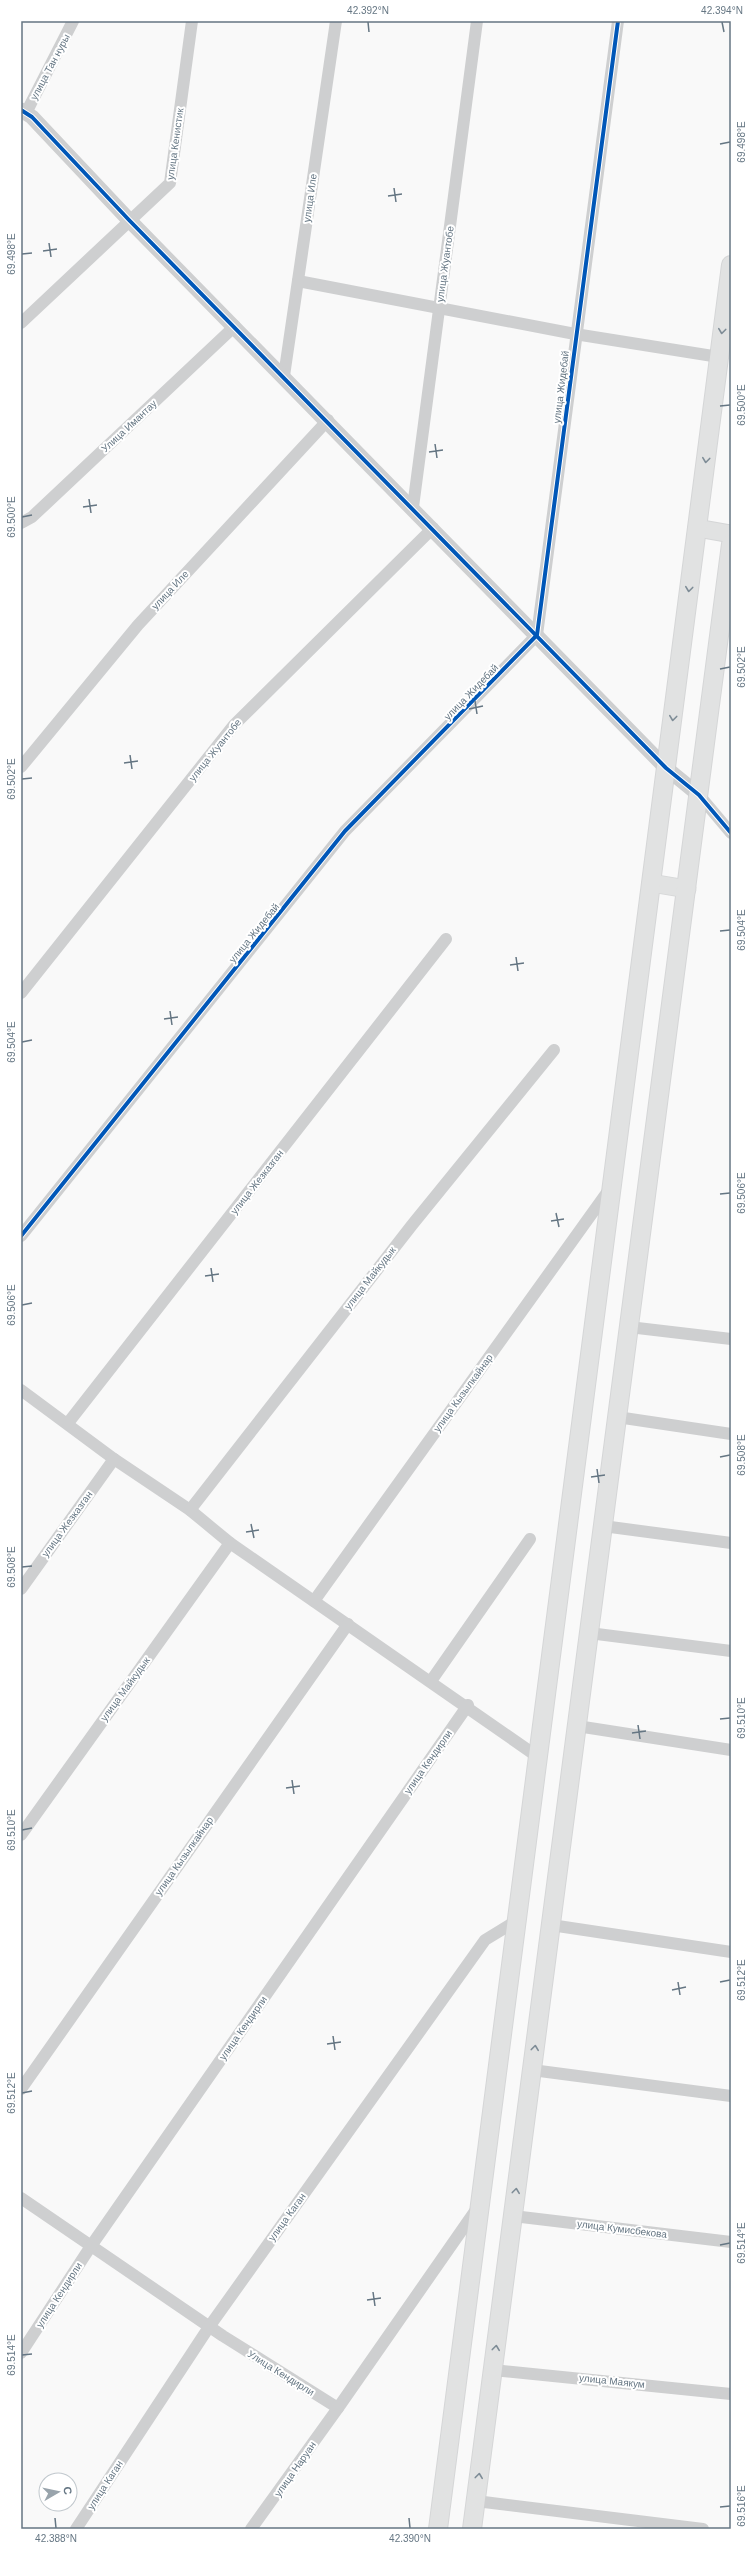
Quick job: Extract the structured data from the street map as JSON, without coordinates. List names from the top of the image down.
{
  "streets": {
    "street": [
      "улица Тан нуры",
      "улица Кенистик",
      "улица Иле",
      "улица Жуантобе",
      "улица Жидебай",
      "Улица Имантау",
      "улица Жезказган",
      "улица Майкудык",
      "улица Кызылкайнар",
      "улица Кендирли",
      "улица Каган",
      "улица Кумисбекова",
      "Улица Кендирли",
      "улица Маякум",
      "улица Наруан"
    ]
  },
  "crossings": [
    ["улица Кендирли", "Улица Кендирли"],
    ["улица Каган", "Улица Кендирли"],
    ["Улица Кендирли", "улица Наруан"]
  ],
  "north": "right",
  "coordinates": [
    "42.392°N",
    "42.394°N",
    "69.498°E",
    "69.500°E",
    "69.502°E",
    "69.504°E",
    "69.506°E",
    "69.508°E",
    "69.510°E",
    "69.512°E",
    "69.514°E",
    "69.516°E",
    "42.388°N",
    "42.390°N"
  ]
}
